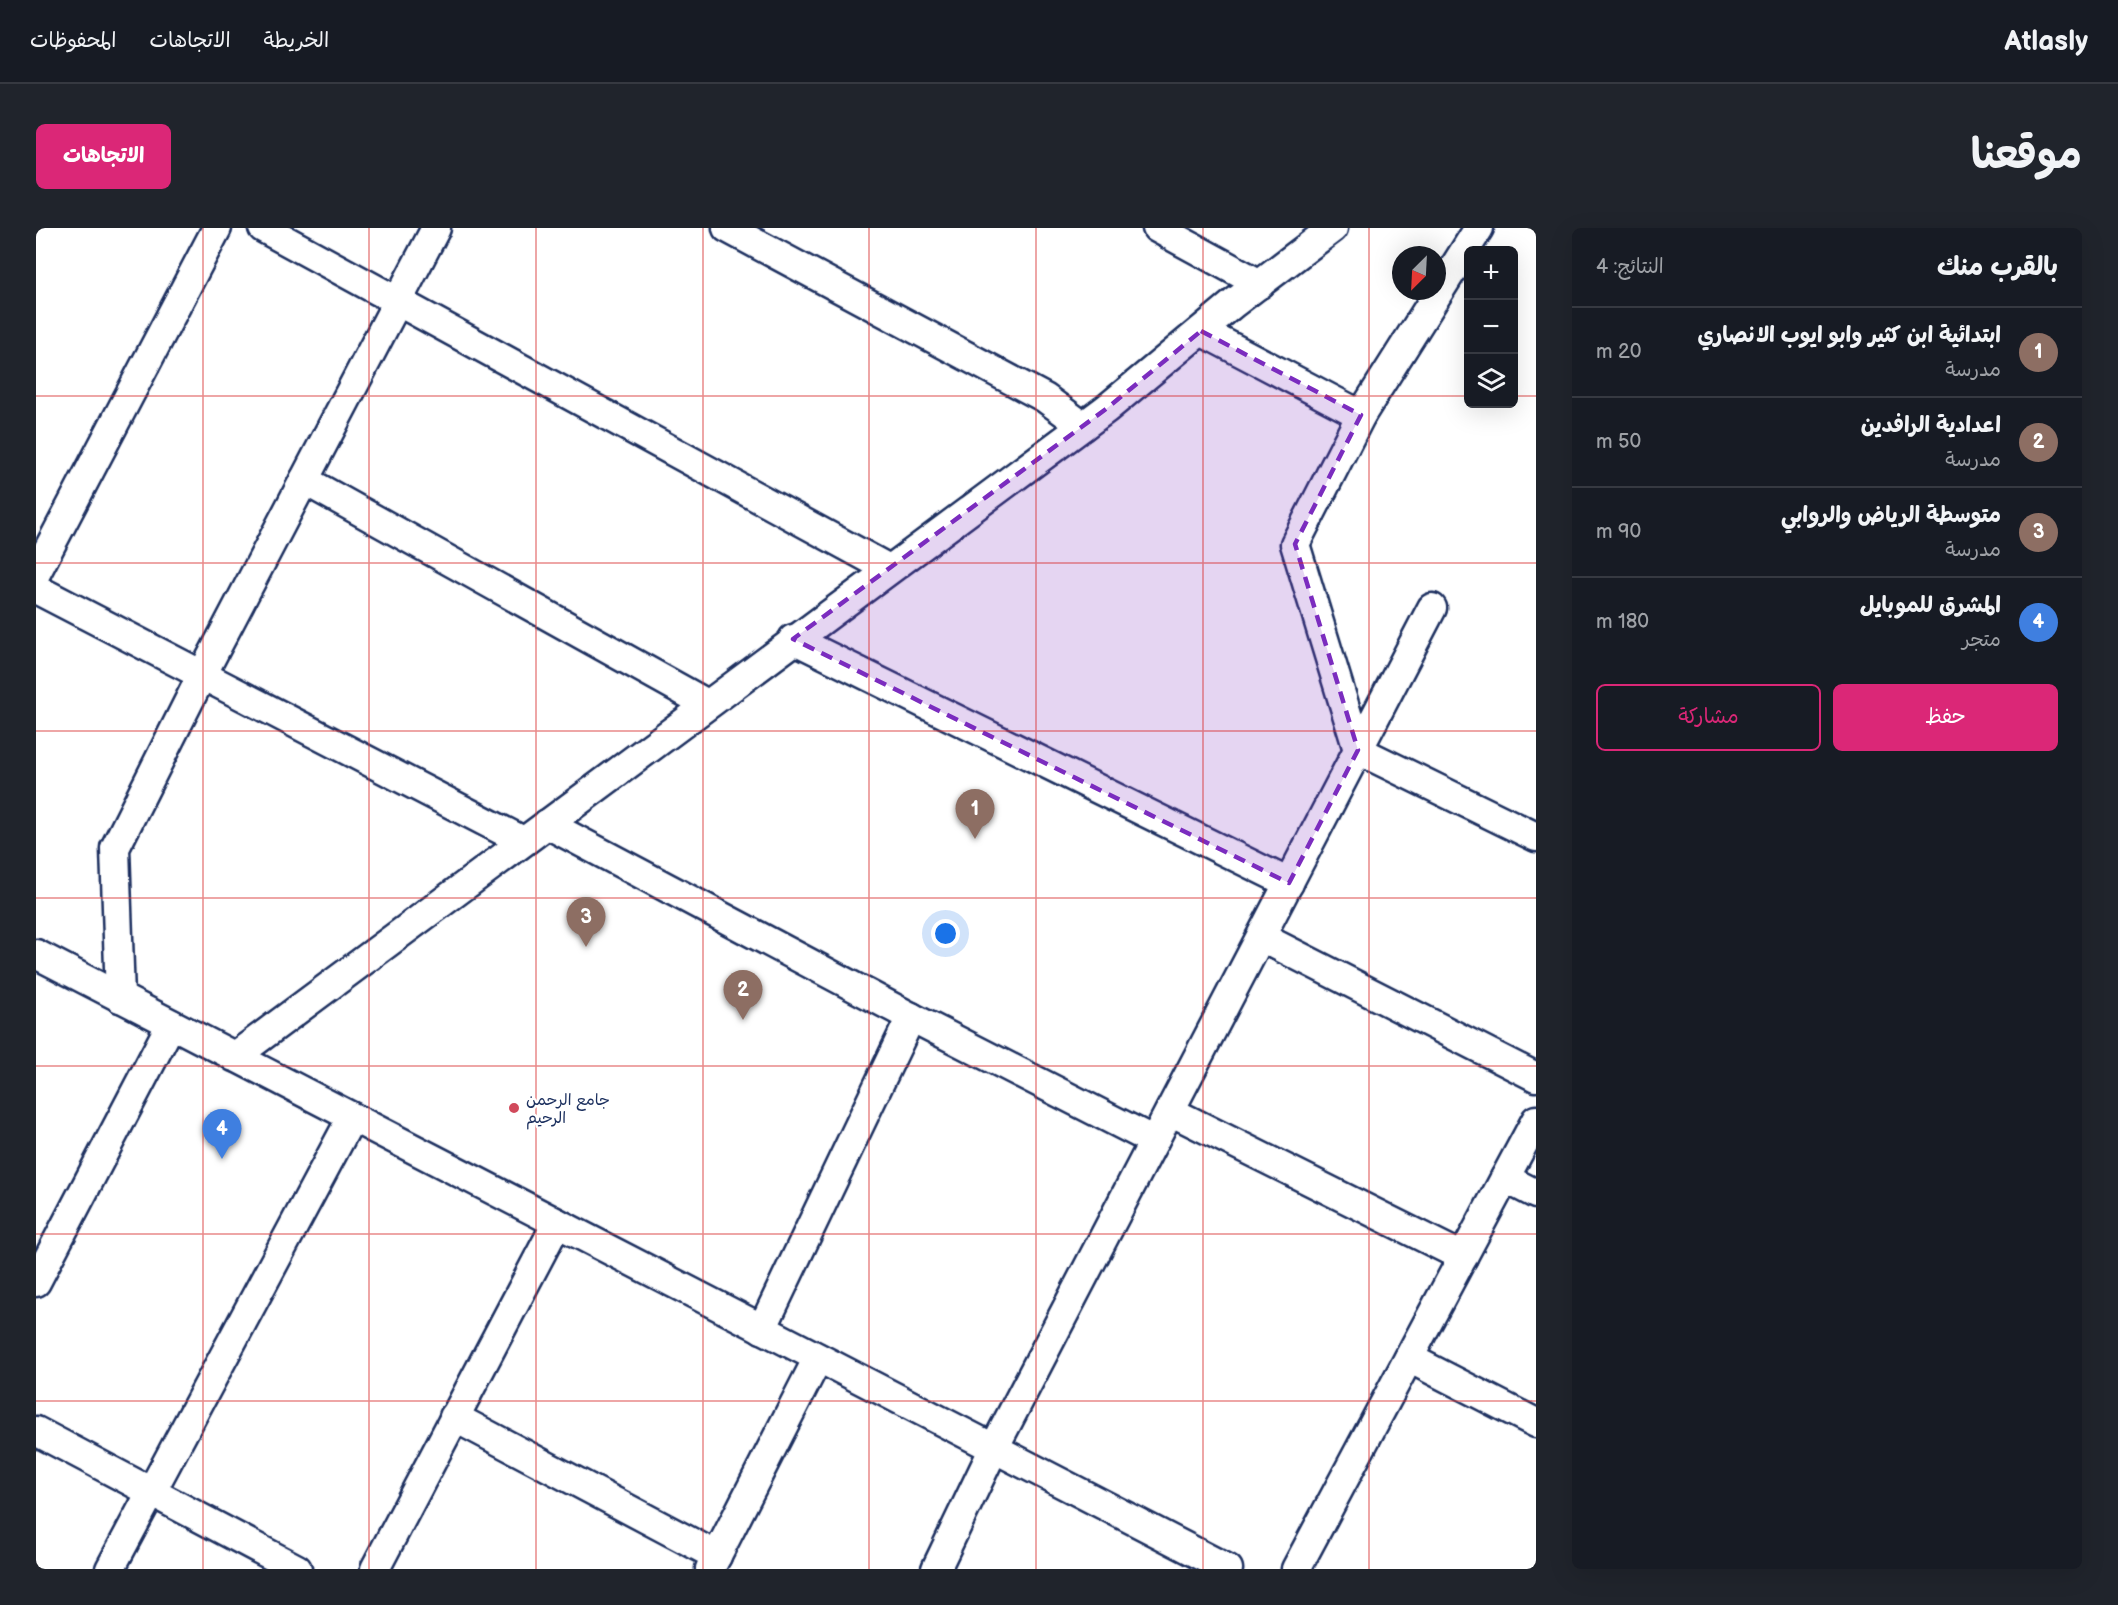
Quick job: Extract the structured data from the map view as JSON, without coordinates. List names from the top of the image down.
{
  "places": ["جامع الرحمن الرحيم"],
  "north": "bottom left",
  "page": {
    "header": "Atlasly",
    "nav": ["الخريطة", "الاتجاهات", "المحفوظات"],
    "title": "موقعنا",
    "buttons": [
      "الاتجاهات",
      ["حفظ", "مشاركة"]
    ],
    "heading": ["بالقرب منك", "النتائج: 4"],
    "map_buttons": ["+", "−"],
    "list": [
      {
        "mark": "1",
        "name": "ابتدائية ابن كثير وابو ايوب الانصاري",
        "note": "مدرسة",
        "value": "20 m"
      },
      {
        "mark": "2",
        "name": "اعدادية الرافدين",
        "note": "مدرسة",
        "value": "50 m"
      },
      {
        "mark": "3",
        "name": "متوسطة الرياض والروابي",
        "note": "مدرسة",
        "value": "90 m"
      },
      {
        "mark": "4",
        "name": "المشرق للموبايل",
        "note": "متجر",
        "value": "180 m"
      }
    ],
    "pins": [
      "1",
      "3",
      "2",
      "4"
    ]
  }
}
